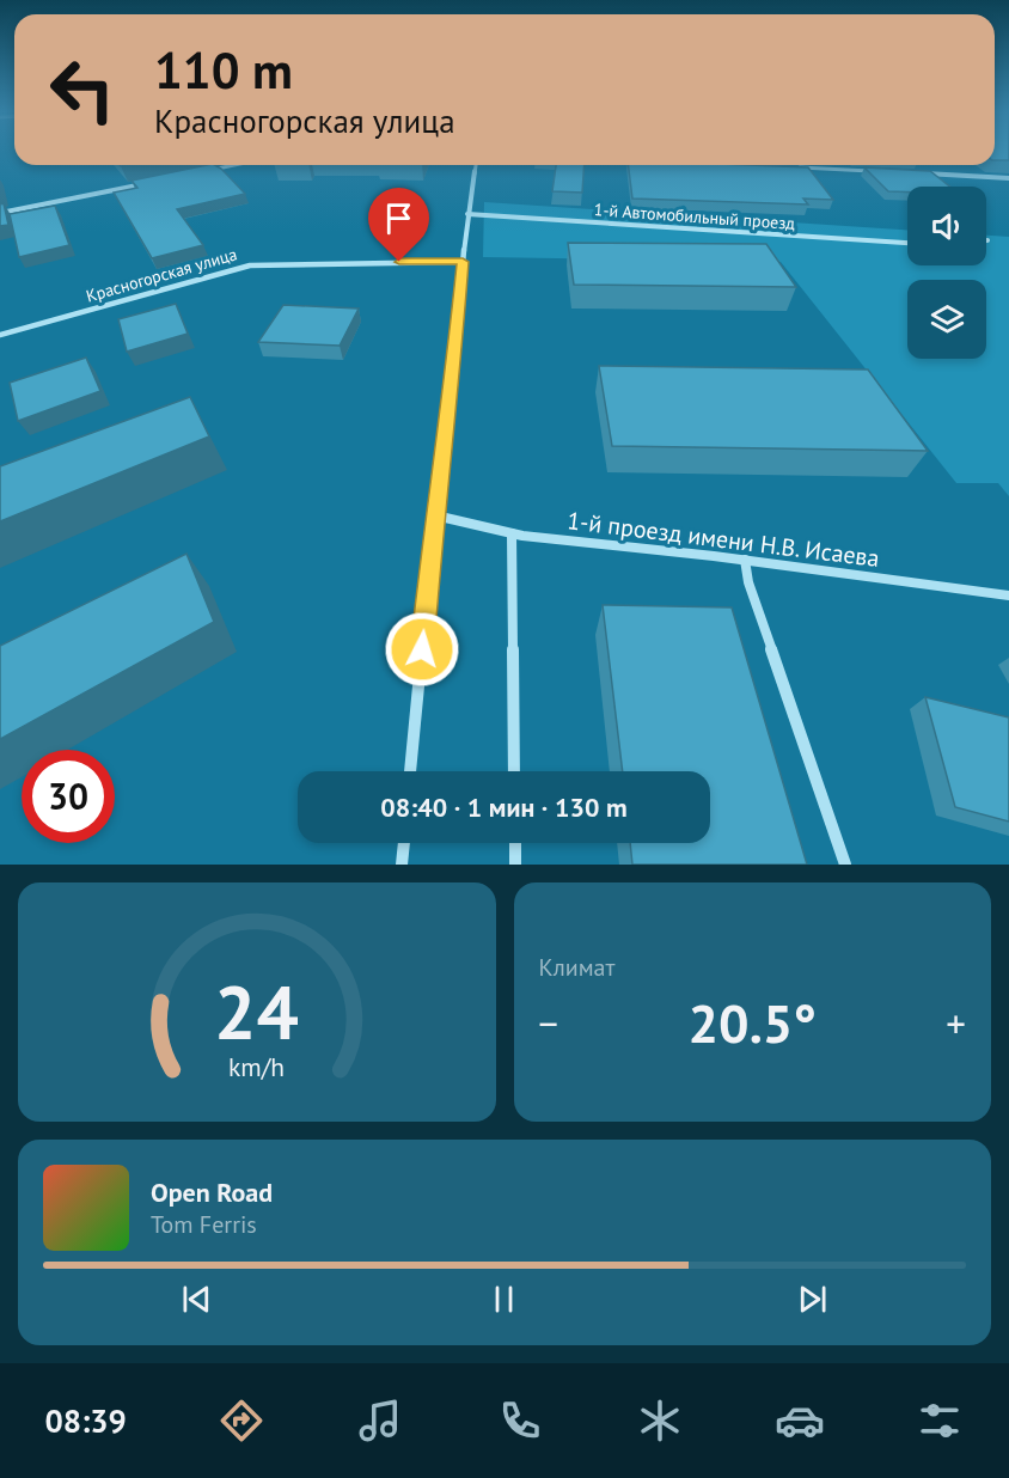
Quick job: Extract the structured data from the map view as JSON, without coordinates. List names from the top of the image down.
{
  "streets": {
    "street": ["1-й Автомобильный проезд", "Красногорская улица", "1-й проезд имени Н.В. Исаева"]
  },
  "page": {
    "turn": ["110 m", "Красногорская улица"],
    "limit": "30",
    "trip": "08:40 · 1 мин · 130 m",
    "tile": "Климат",
    "heat": ["−", "20.5°", "+"],
    "song": ["Open Road", "Tom Ferris"],
    "tabs": "08:39",
    "gauge": ["24", "km/h"]
  }
}
